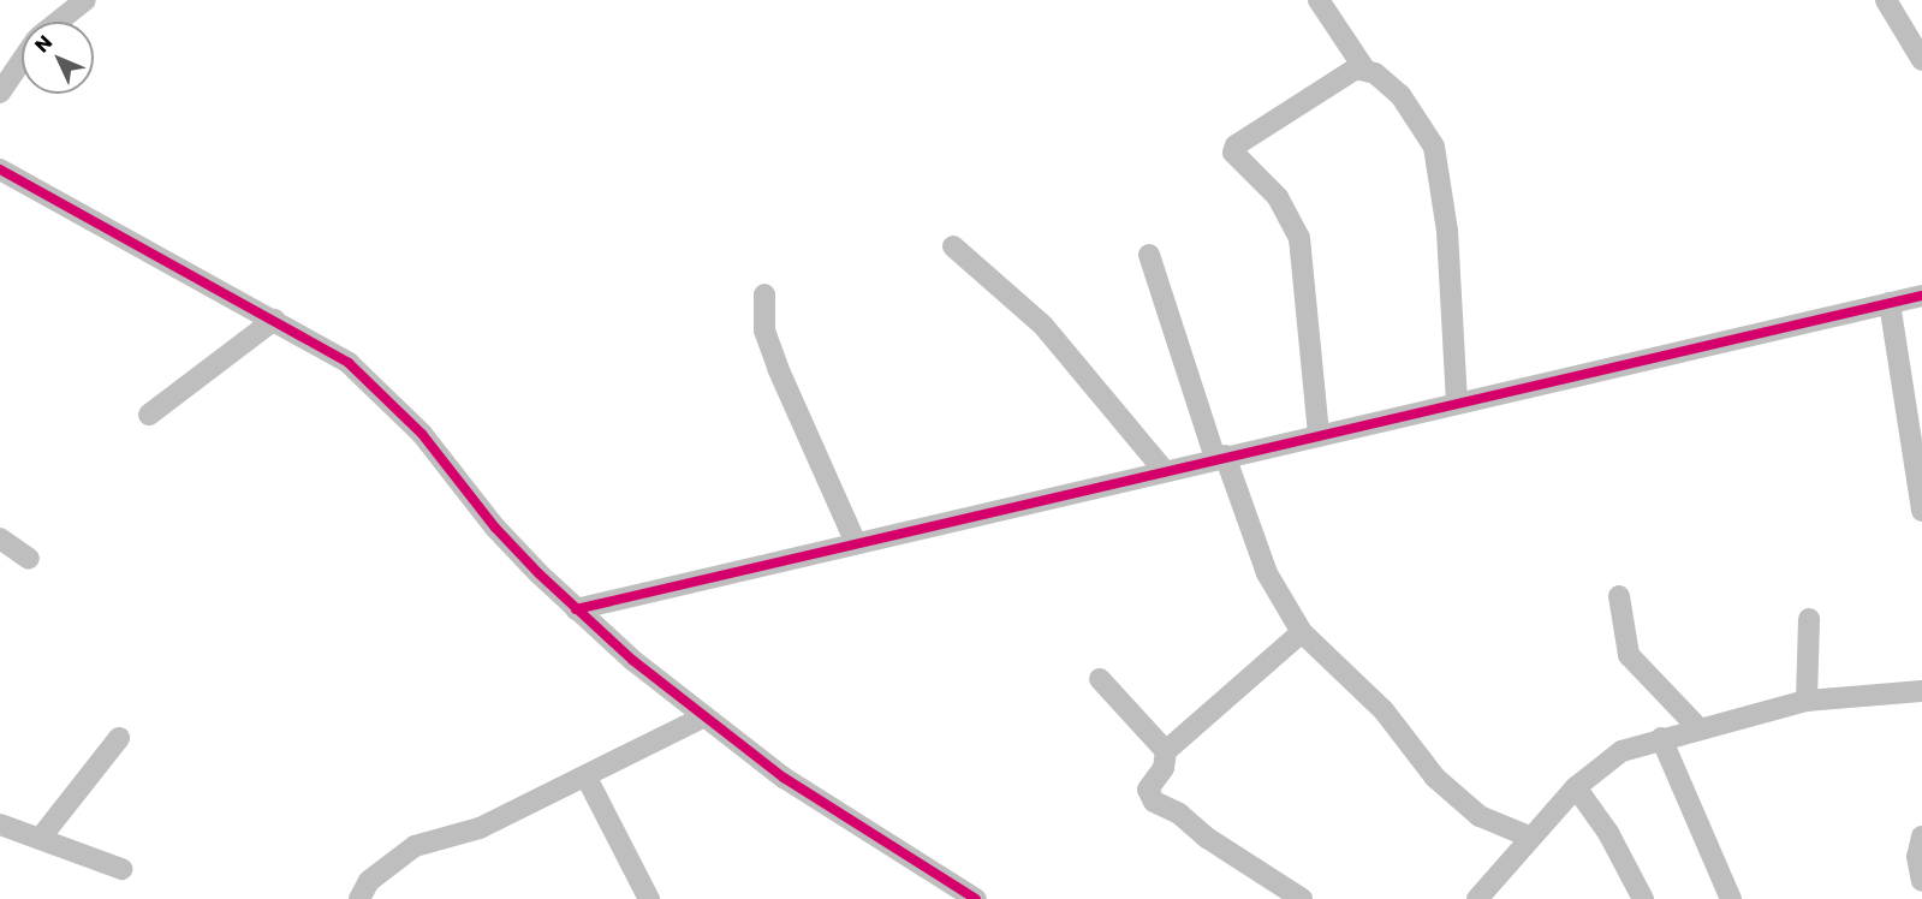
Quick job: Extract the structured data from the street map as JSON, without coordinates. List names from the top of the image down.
{
  "north": "top left"
}
